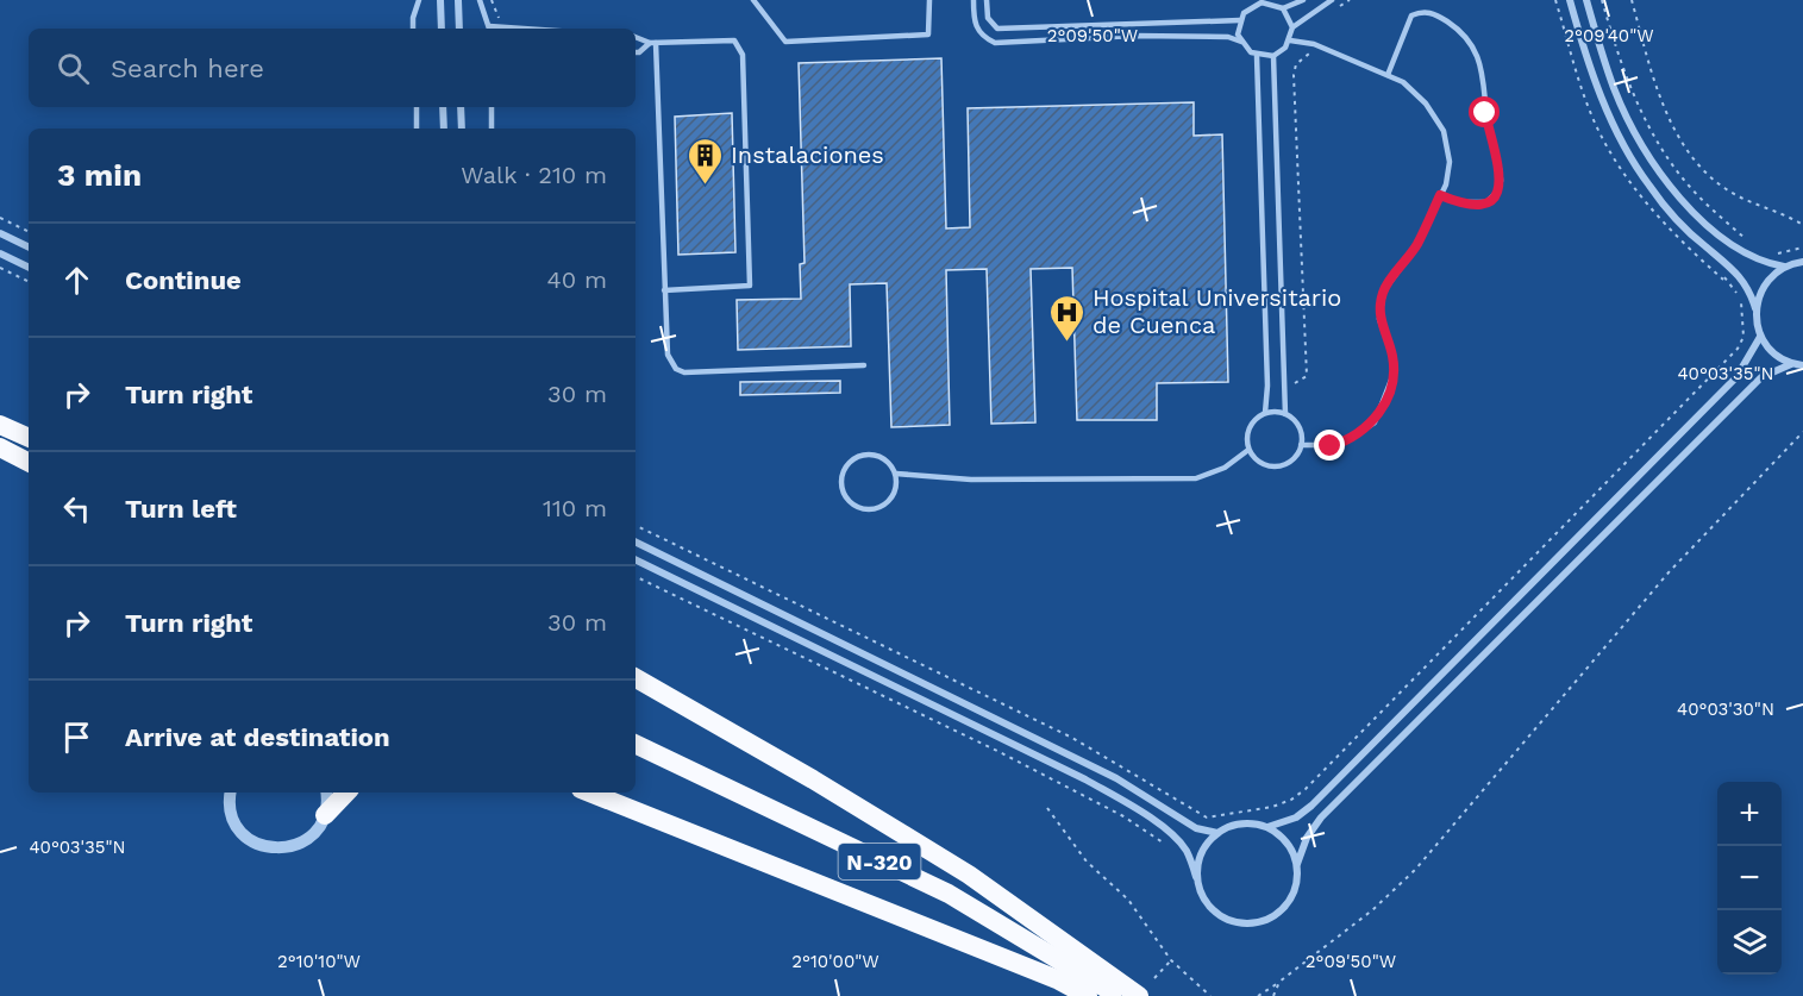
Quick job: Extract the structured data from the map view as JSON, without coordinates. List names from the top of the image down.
{
  "streets": {
    "highway": ["N-320"]
  },
  "places": {
    "building": ["Instalaciones"],
    "hospital": ["Hospital Universitario de Cuenca"]
  },
  "page": {
    "search": "Search here",
    "heading": ["3 min", "Walk · 210 m"],
    "list": [
      ["Continue", "40 m"],
      ["Turn right", "30 m"],
      ["Turn left", "110 m"],
      ["Turn right", "30 m"],
      "Arrive at destination"
    ],
    "map_buttons": ["+", "−"]
  },
  "coordinates": [
    "2°09'50\"W",
    "2°09'40\"W",
    "40°03'35\"N",
    "40°03'30\"N",
    "2°10'10\"W",
    "2°10'00\"W"
  ]
}
